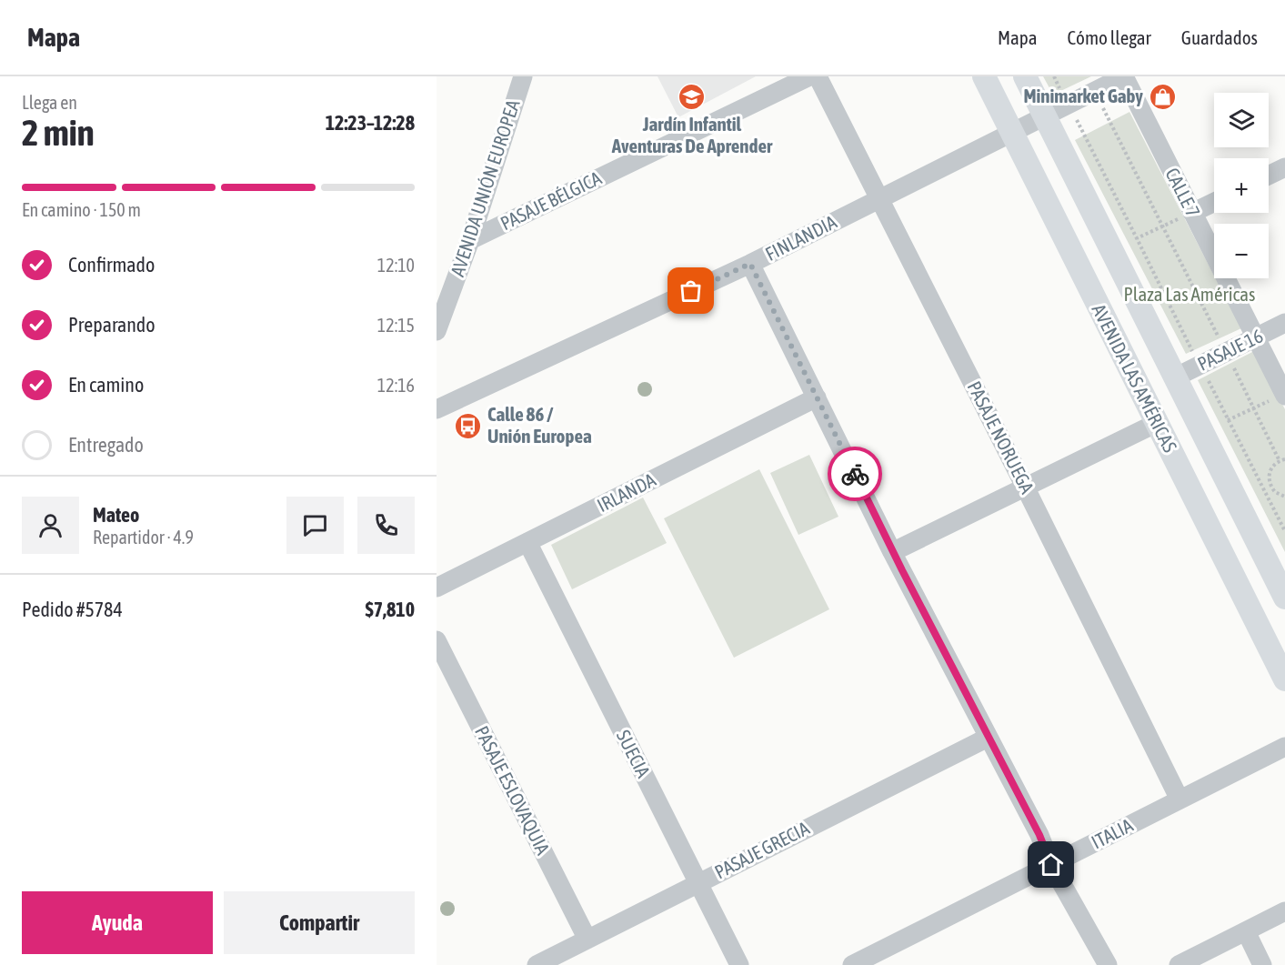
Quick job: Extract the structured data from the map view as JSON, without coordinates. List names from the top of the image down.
{
  "streets": {
    "main road": ["AVENIDA LAS AMÉRICAS"],
    "street": [
      "AVENIDA UNIÓN EUROPEA",
      "CALLE 7",
      "PASAJE BÉLGICA",
      "FINLANDIA",
      "PASAJE 16",
      "PASAJE NORUEGA",
      "IRLANDA",
      "SUECIA",
      "PASAJE ESLOVAQUIA",
      "ITALIA",
      "PASAJE GRECIA"
    ]
  },
  "crossings": [
    ["AVENIDA UNIÓN EUROPEA", "PASAJE BÉLGICA"],
    ["CALLE 7", "FINLANDIA"],
    ["CALLE 7", "PASAJE 16"],
    ["FINLANDIA", "AVENIDA LAS AMÉRICAS"],
    ["FINLANDIA", "PASAJE NORUEGA"],
    ["PASAJE 16", "AVENIDA LAS AMÉRICAS"],
    ["PASAJE NORUEGA", "ITALIA"],
    ["IRLANDA", "SUECIA"],
    ["SUECIA", "PASAJE GRECIA"],
    ["PASAJE ESLOVAQUIA", "PASAJE GRECIA"]
  ],
  "parks": ["Plaza Las Américas"],
  "places": {
    "school or university": ["Jardín Infantil Aventuras De Aprender"],
    "shop": ["Minimarket Gaby"],
    "bus stop": ["Calle 86 / Unión Europea"]
  },
  "page": {
    "header": "Mapa",
    "nav": ["Mapa", "Cómo llegar", "Guardados"],
    "heading": ["2 min", "Llega en", "12:23–12:28"],
    "panel": [
      "Mateo",
      "Repartidor · 4.9",
      "Pedido #5784",
      "$7,810"
    ],
    "map_buttons": ["+", "−"],
    "bar": "En camino · 150 m",
    "list": [
      ["Confirmado", "12:10"],
      ["Preparando", "12:15"],
      ["En camino", "12:16"],
      "Entregado"
    ],
    "buttons": ["Ayuda", "Compartir"]
  }
}
